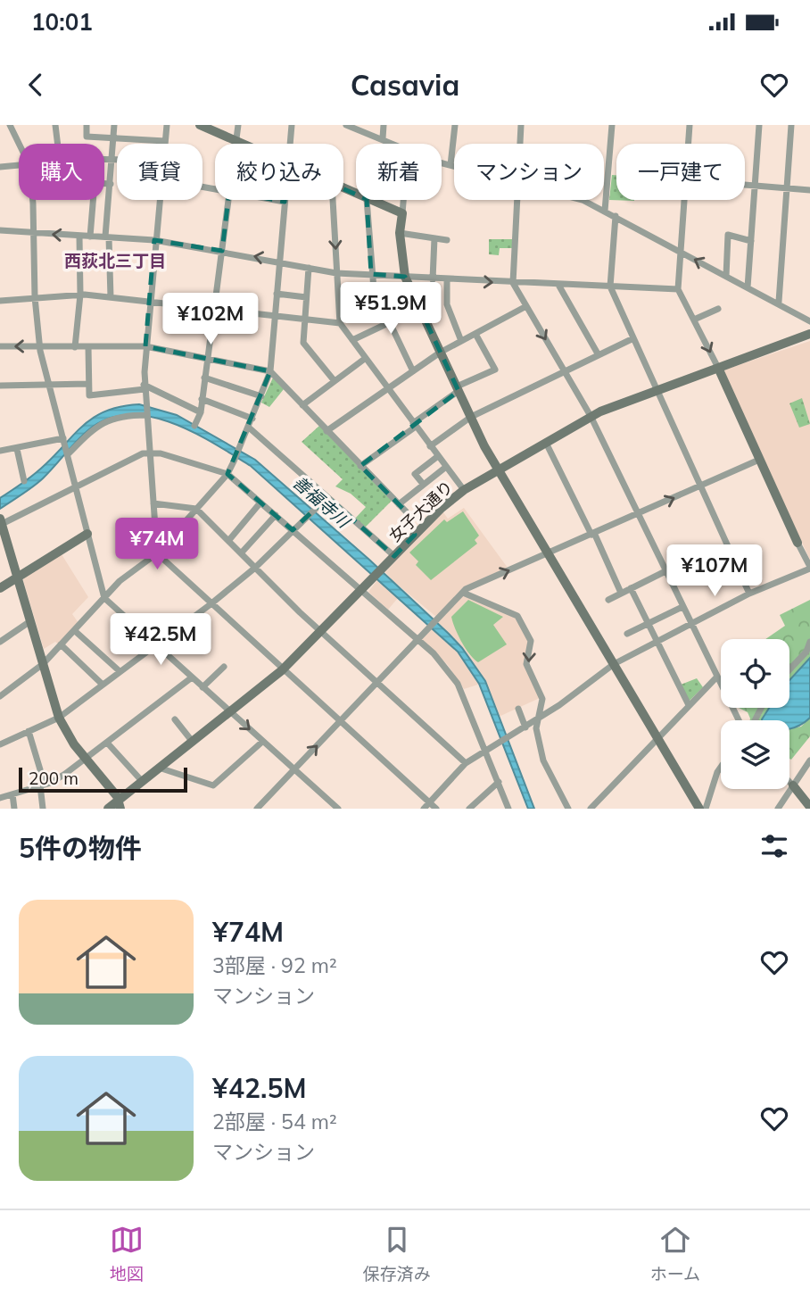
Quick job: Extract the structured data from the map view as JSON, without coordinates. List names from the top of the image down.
{
  "streets": {
    "street": ["女子大通り"]
  },
  "districts": ["西荻北三丁目"],
  "water": ["善福寺川"],
  "scale_bar": "200 m",
  "page": {
    "status": "10:01",
    "header": "Casavia",
    "chip": [
      "購入",
      "賃貸",
      "絞り込み",
      "新着",
      "マンション",
      "一戸建て"
    ],
    "price": [
      "¥51.9M",
      "¥102M",
      "¥74M",
      "¥107M",
      "¥42.5M"
    ],
    "scale": "200 m",
    "heading": "5件の物件",
    "list": [
      {
        "name": "¥74M",
        "note": "3部屋 · 92 m² · マンション"
      },
      {
        "name": "¥42.5M",
        "note": "2部屋 · 54 m² · マンション"
      }
    ],
    "tabs": ["地図", "保存済み", "ホーム"]
  }
}
